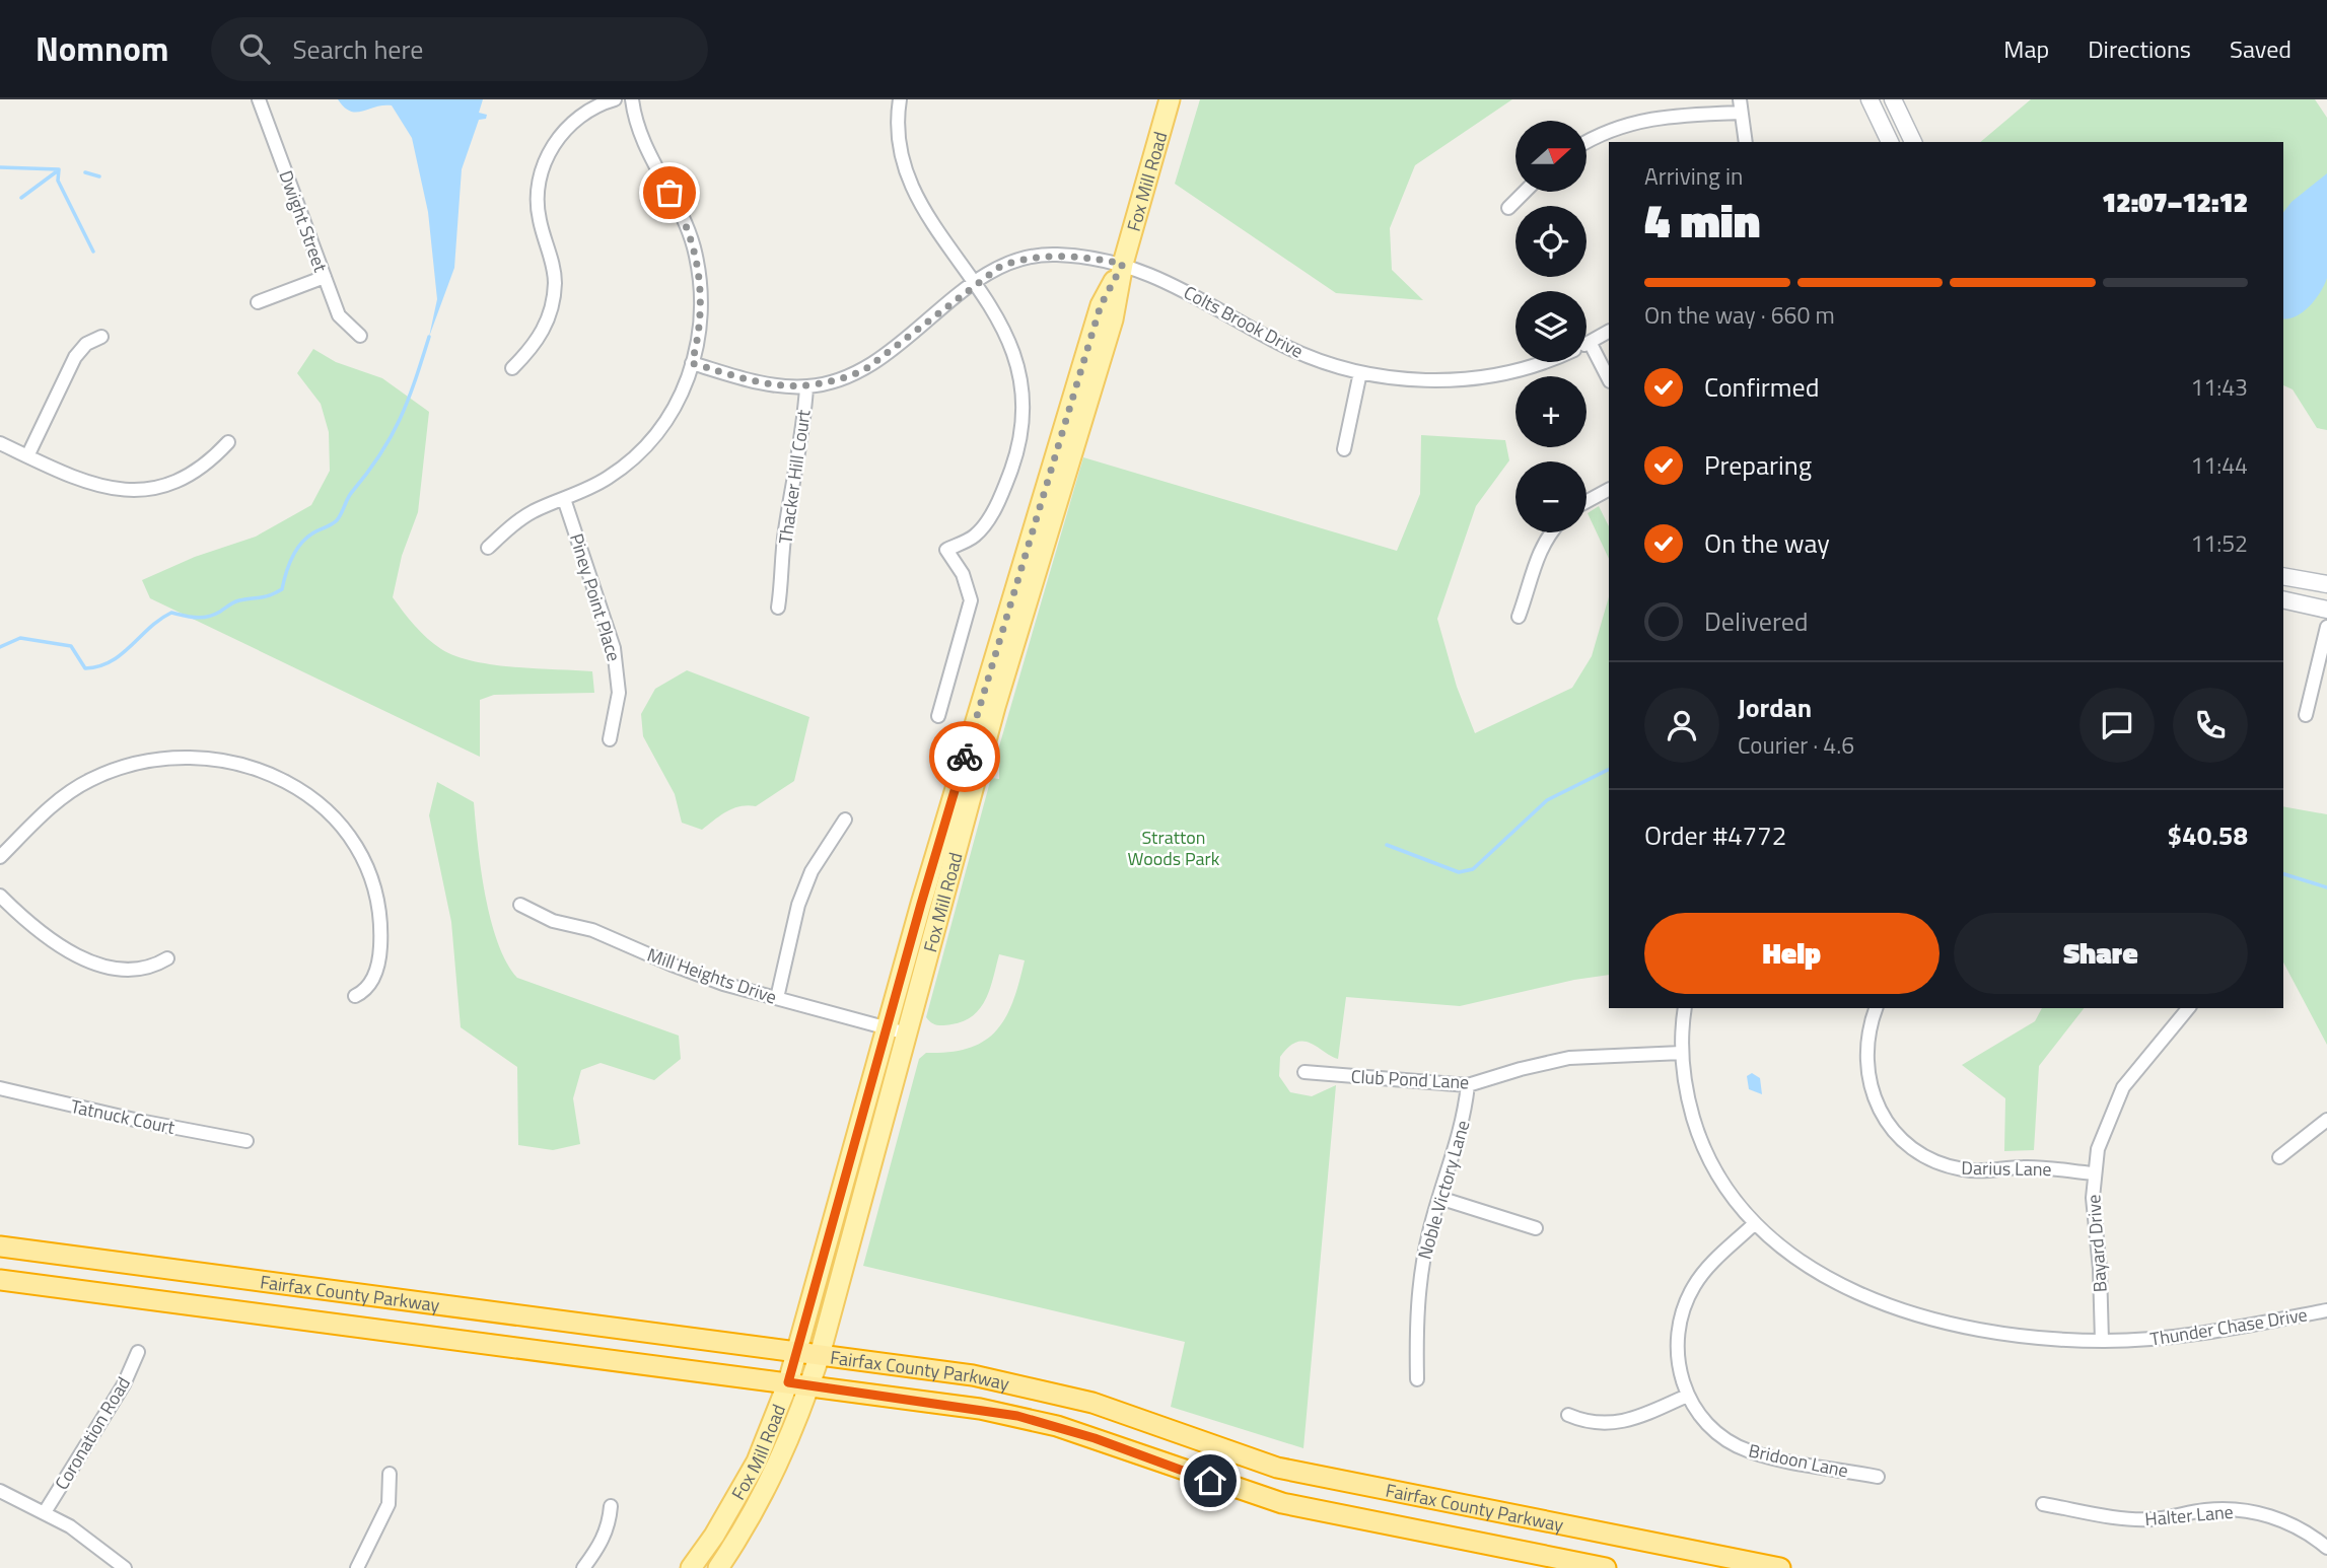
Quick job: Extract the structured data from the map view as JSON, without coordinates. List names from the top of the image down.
{
  "streets": {
    "highway": ["Fairfax County Parkway"],
    "main road": ["Fox Mill Road"],
    "street": [
      "Dwight Street",
      "Colts Brook Drive",
      "Thacker Hill Court",
      "Piney Point Place",
      "Mill Heights Drive",
      "Club Pond Lane",
      "Tatnuck Court",
      "Darius Lane",
      "Noble Victory Lane",
      "Bayard Drive",
      "Thunder Chase Drive",
      "Coronation Road",
      "Bridoon Lane",
      "Halter Lane"
    ]
  },
  "crossings": [
    ["Fox Mill Road", "Colts Brook Drive"],
    ["Fox Mill Road", "Mill Heights Drive"],
    ["Fox Mill Road", "Fairfax County Parkway"],
    ["Colts Brook Drive", "Thacker Hill Court"],
    ["Club Pond Lane", "Noble Victory Lane"],
    ["Club Pond Lane", "Thunder Chase Drive"],
    ["Darius Lane", "Bayard Drive"],
    ["Bayard Drive", "Thunder Chase Drive"],
    ["Thunder Chase Drive", "Bridoon Lane"]
  ],
  "parks": ["Stratton Woods Park"],
  "north": "right",
  "page": {
    "header": "Nomnom",
    "search": "Search here",
    "nav": ["Map", "Directions", "Saved"],
    "map_buttons": ["+", "−"],
    "heading": ["4 min", "Arriving in", "12:07–12:12"],
    "panel": [
      "Jordan",
      "Courier · 4.6",
      "Order #4772",
      "$40.58"
    ],
    "bar": "On the way · 660 m",
    "list": [
      ["Confirmed", "11:43"],
      ["Preparing", "11:44"],
      ["On the way", "11:52"],
      "Delivered"
    ],
    "buttons": ["Help", "Share"]
  }
}
